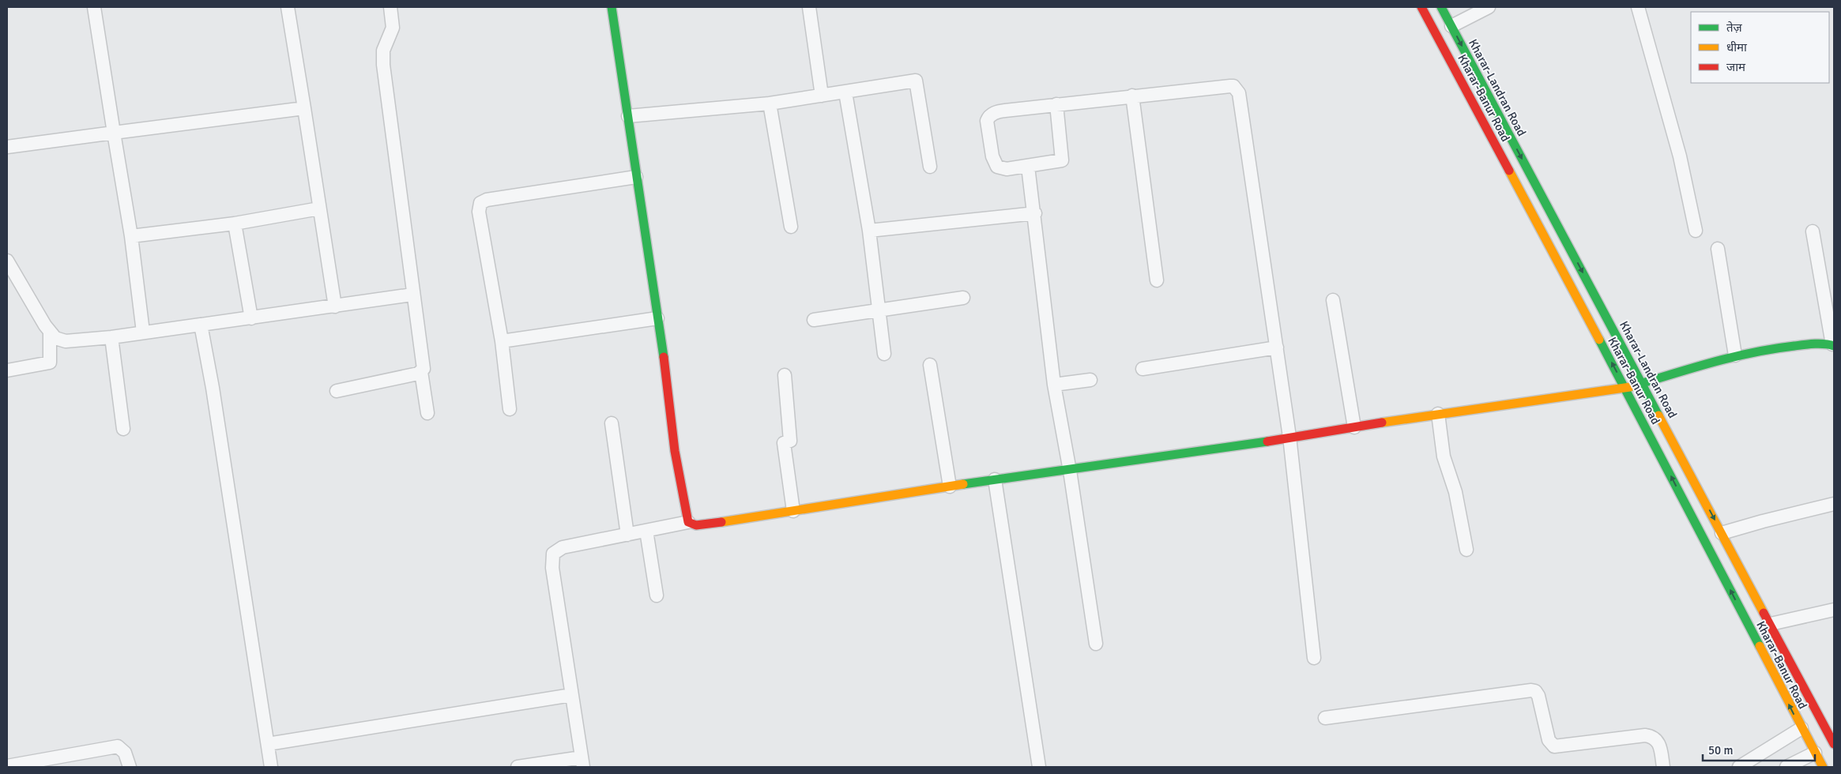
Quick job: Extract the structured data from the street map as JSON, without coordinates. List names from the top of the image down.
{
  "streets": {
    "main road": ["Kharar-Landran Road", "Kharar-Banur Road"]
  },
  "one_way": ["Kharar-Landran Road", "Kharar-Banur Road"],
  "legend": ["तेज़", "धीमा", "जाम"],
  "scale_bar": "50 m"
}
